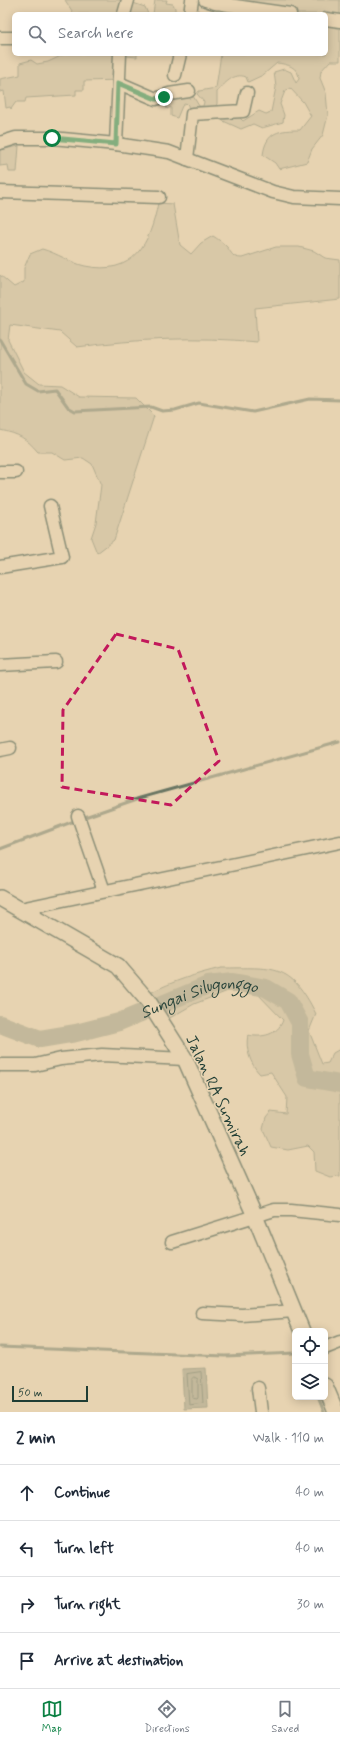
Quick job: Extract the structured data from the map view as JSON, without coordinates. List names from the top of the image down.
{
  "streets": {
    "main road": ["Jalan RA Sumirah"]
  },
  "water": ["Sungai Silugonggo"],
  "scale_bar": "50 m",
  "page": {
    "search": "Search here",
    "scale": "50 m",
    "heading": ["2 min", "Walk · 110 m"],
    "list": [
      ["Continue", "40 m"],
      ["Turn left", "40 m"],
      ["Turn right", "30 m"],
      "Arrive at destination"
    ],
    "nav": ["Map", "Directions", "Saved"]
  }
}
